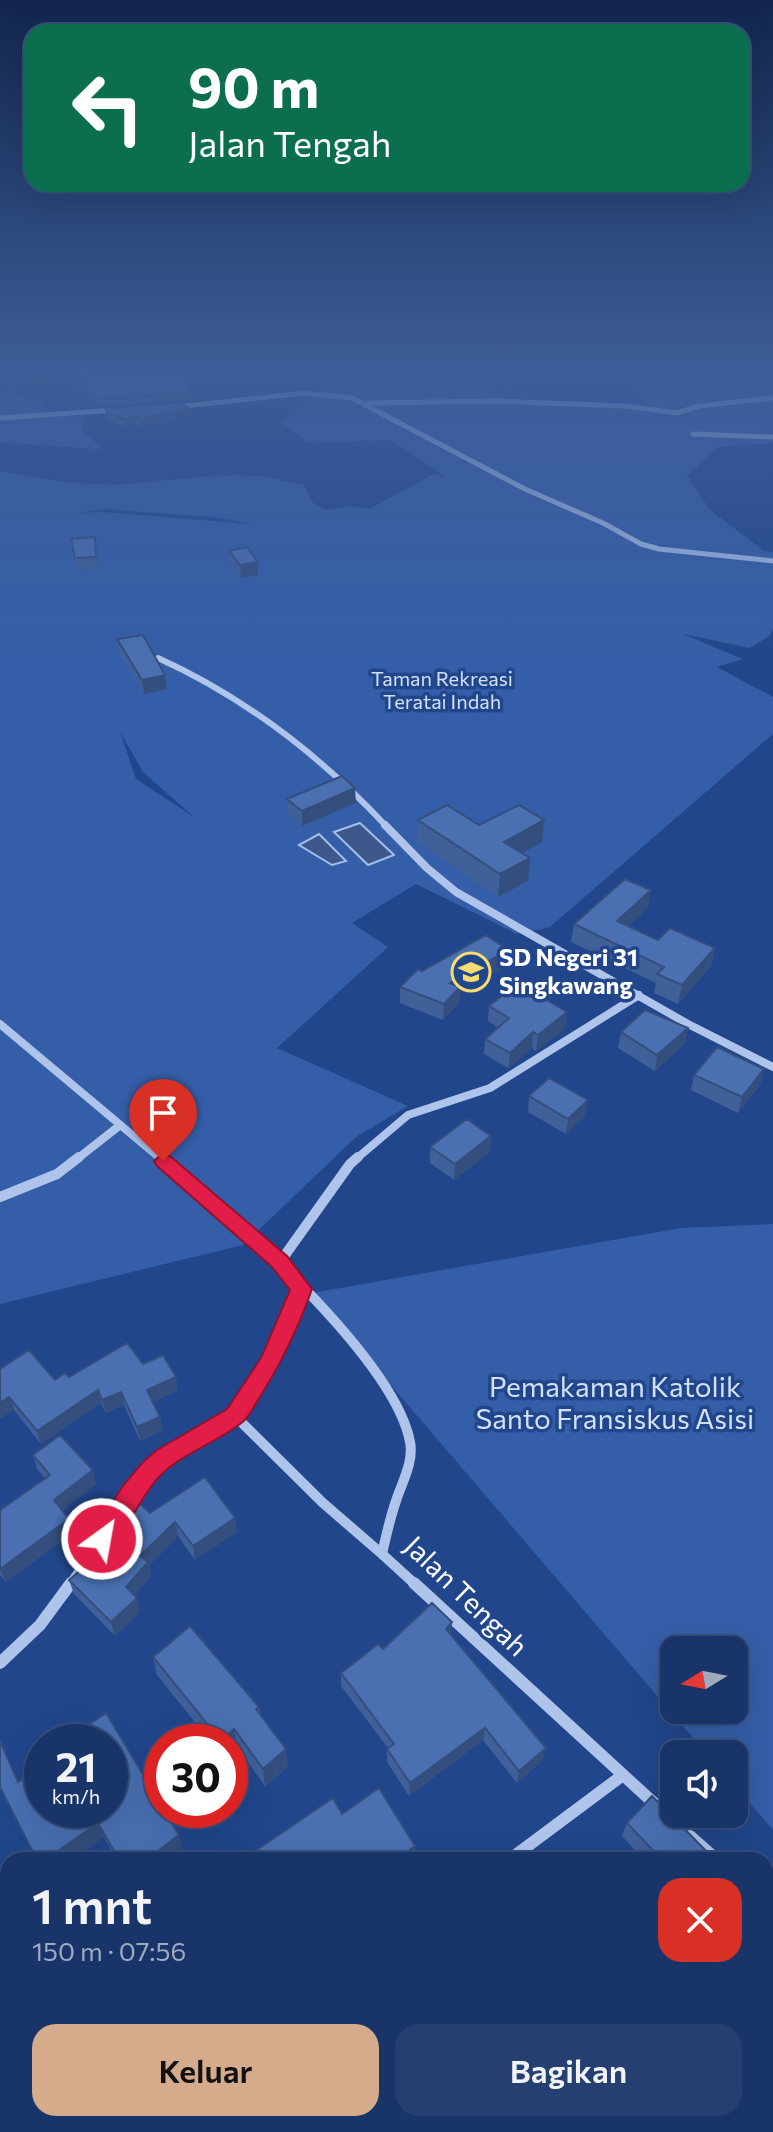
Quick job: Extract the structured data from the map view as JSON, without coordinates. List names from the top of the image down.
{
  "streets": {
    "street": ["Jalan Tengah"]
  },
  "parks": ["Taman Rekreasi Teratai Indah", "Pemakaman Katolik Santo Fransiskus Asisi"],
  "places": {
    "school or university": ["SD Negeri 31 Singkawang"]
  },
  "north": "left",
  "page": {
    "turn": ["90 m", "Jalan Tengah"],
    "speed": "21 km/h",
    "limit": "30",
    "heading": ["1 mnt", "150 m · 07:56"],
    "buttons": ["Keluar", "Bagikan"]
  }
}
